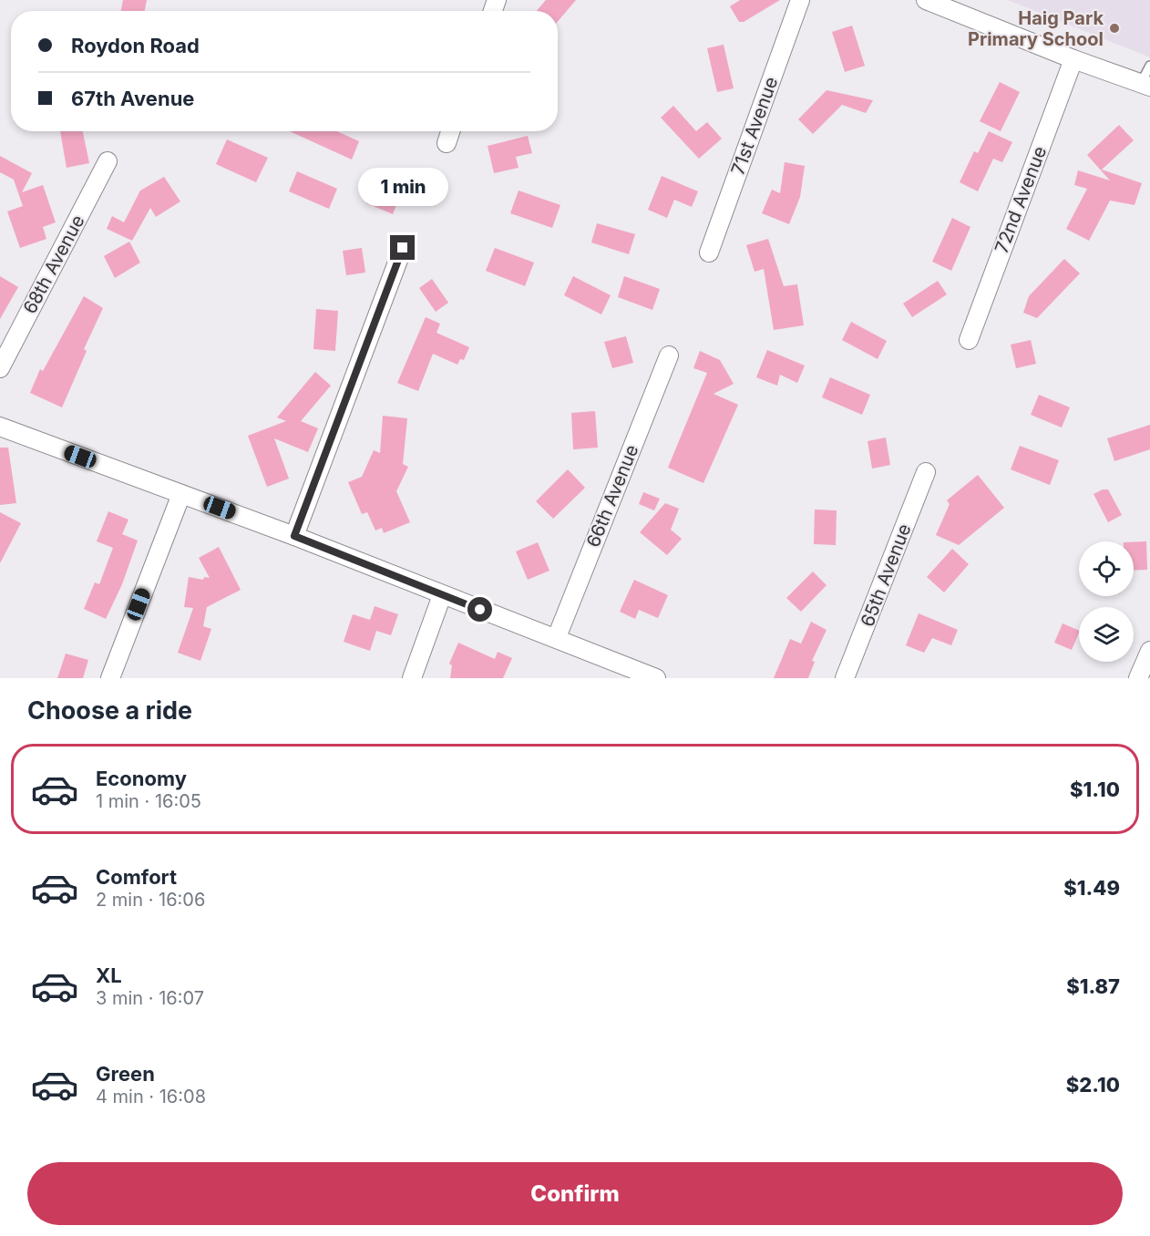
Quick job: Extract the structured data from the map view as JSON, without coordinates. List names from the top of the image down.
{
  "streets": {
    "street": [
      "71st Avenue",
      "72nd Avenue",
      "68th Avenue",
      "66th Avenue",
      "65th Avenue"
    ]
  },
  "places": ["Haig Park Primary School"],
  "page": {
    "banner": ["Roydon Road", "67th Avenue"],
    "bubble": "1 min",
    "heading": "Choose a ride",
    "list": [
      {
        "name": "Economy",
        "note": "1 min · 16:05",
        "value": "$1.10"
      },
      {
        "name": "Comfort",
        "note": "2 min · 16:06",
        "value": "$1.49"
      },
      {
        "name": "XL",
        "note": "3 min · 16:07",
        "value": "$1.87"
      },
      {
        "name": "Green",
        "note": "4 min · 16:08",
        "value": "$2.10"
      }
    ],
    "buttons": "Confirm"
  }
}
